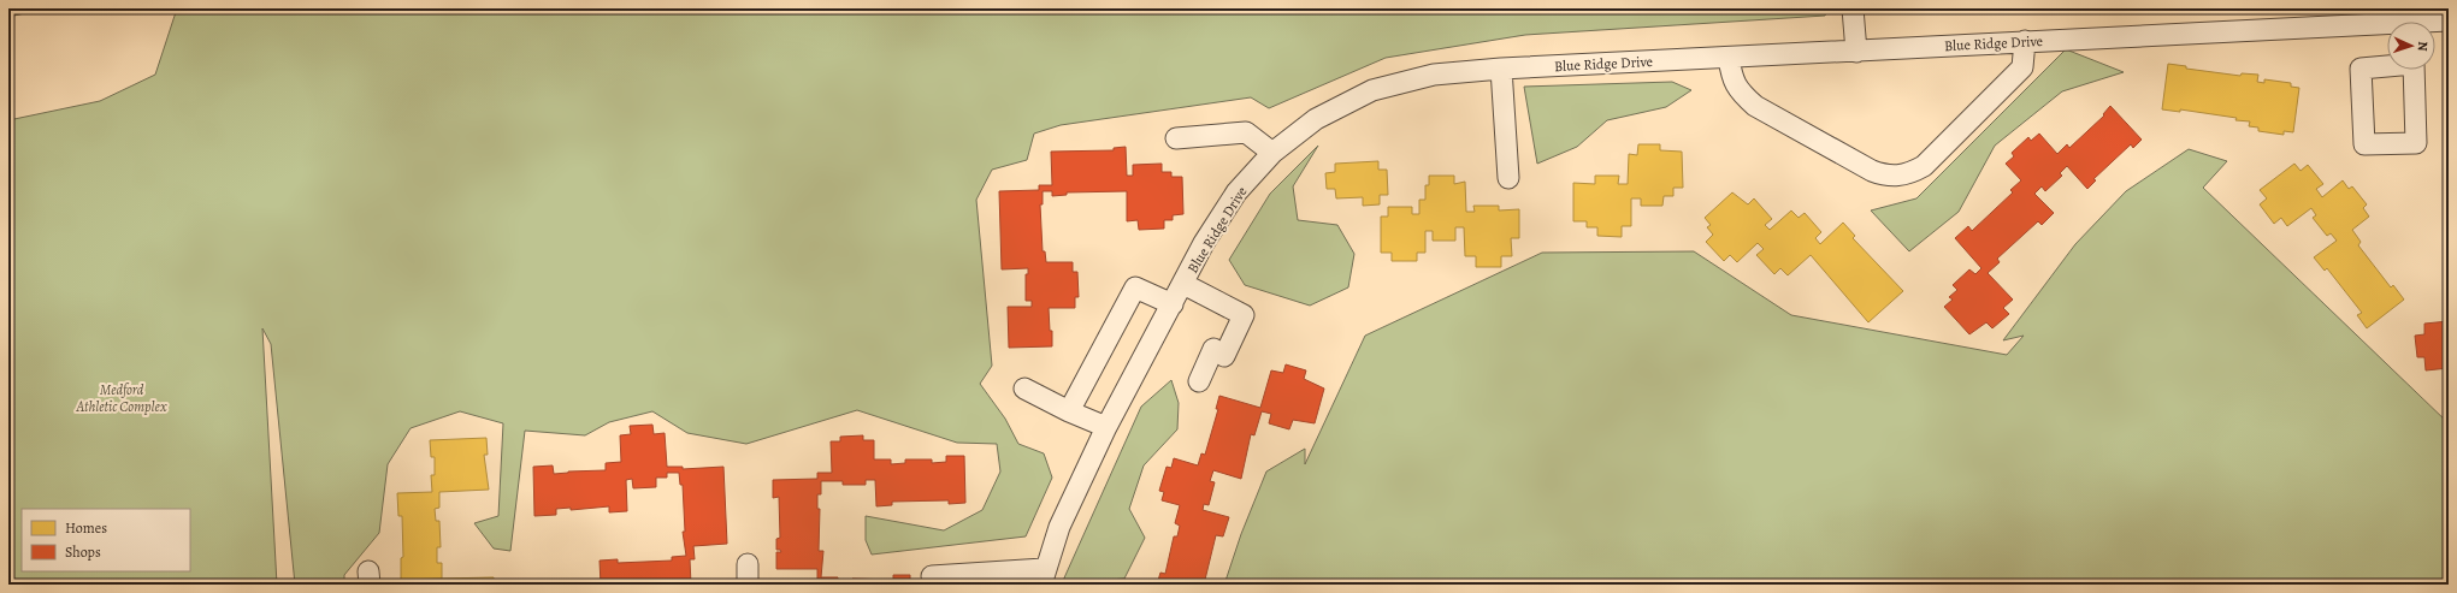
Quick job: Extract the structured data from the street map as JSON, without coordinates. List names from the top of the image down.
{
  "streets": {
    "street": ["Blue Ridge Drive"]
  },
  "parks": ["Medford Athletic Complex"],
  "legend": ["Homes", "Shops"],
  "north": "right"
}
